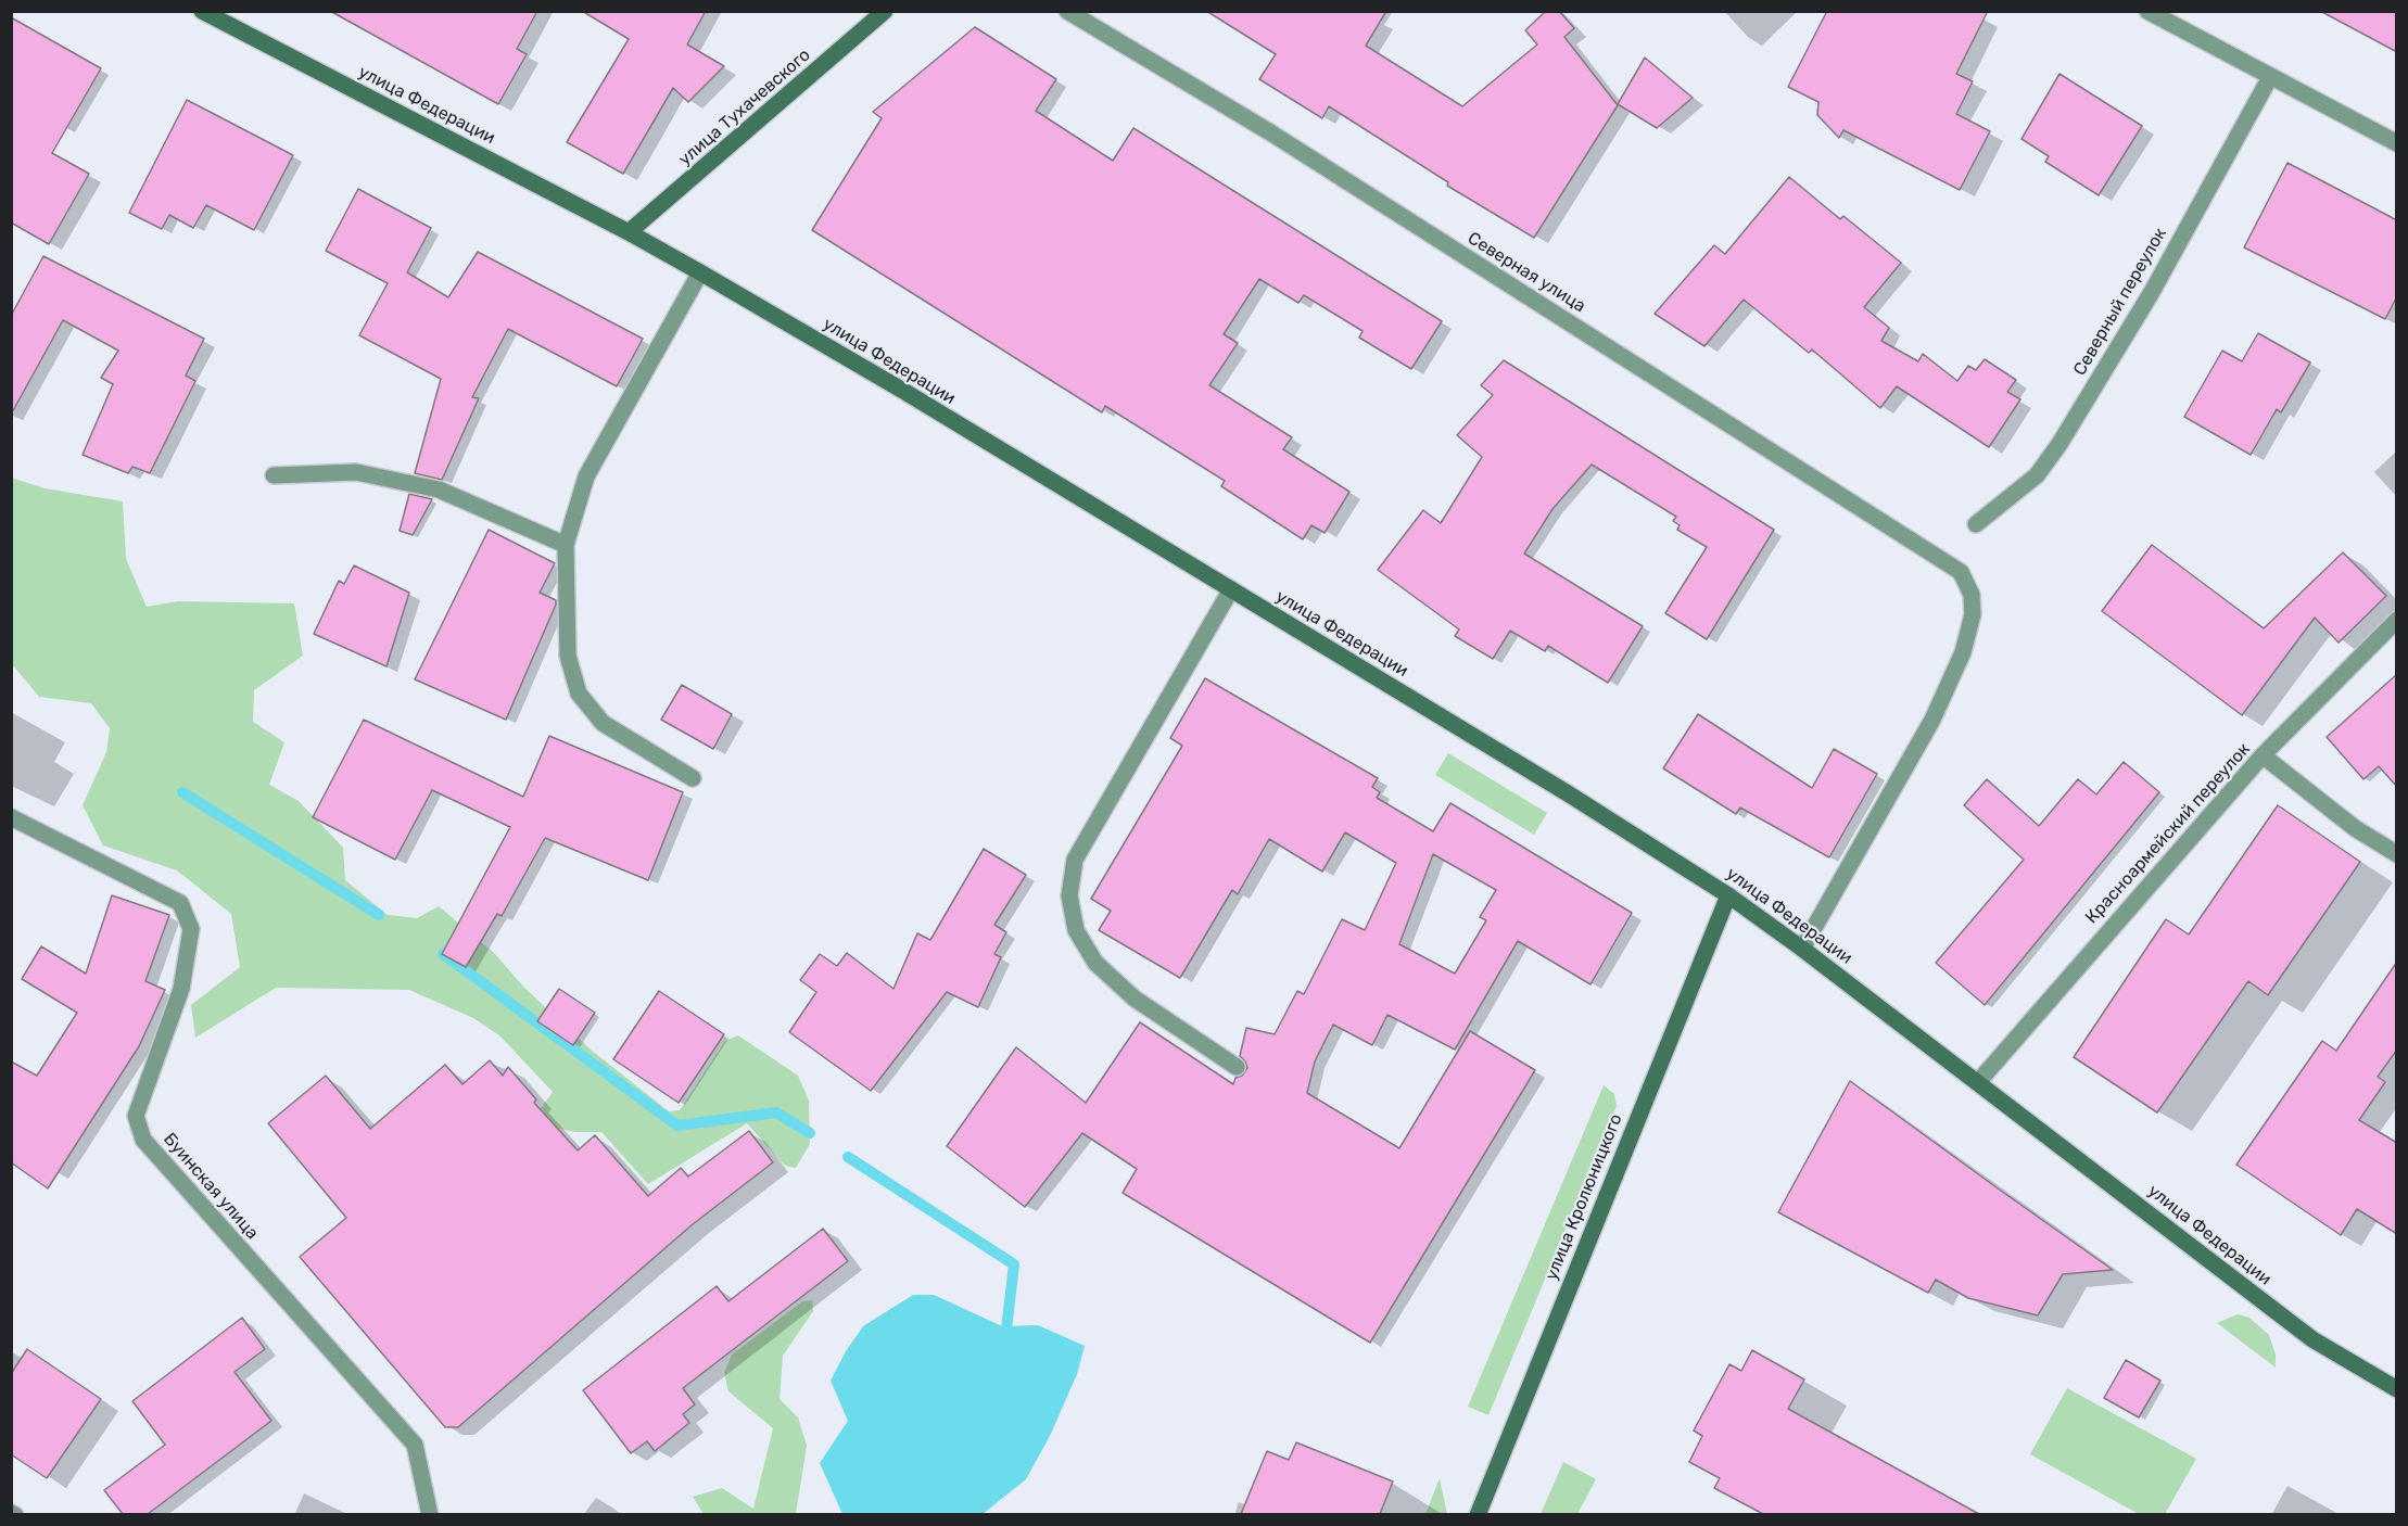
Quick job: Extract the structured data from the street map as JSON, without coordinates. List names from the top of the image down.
{
  "streets": {
    "main road": ["улица Федерации", "улица Тухачевского", "улица Кролюницкого"],
    "street": [
      "Северная улица",
      "Северный переулок",
      "Красноармейский переулок",
      "Буинская улица"
    ]
  },
  "crossings": [
    ["улица Федерации", "улица Тухачевского"],
    ["улица Федерации", "Северная улица"],
    ["улица Федерации", "Красноармейский переулок"],
    ["улица Федерации", "улица Кролюницкого"]
  ]
}
